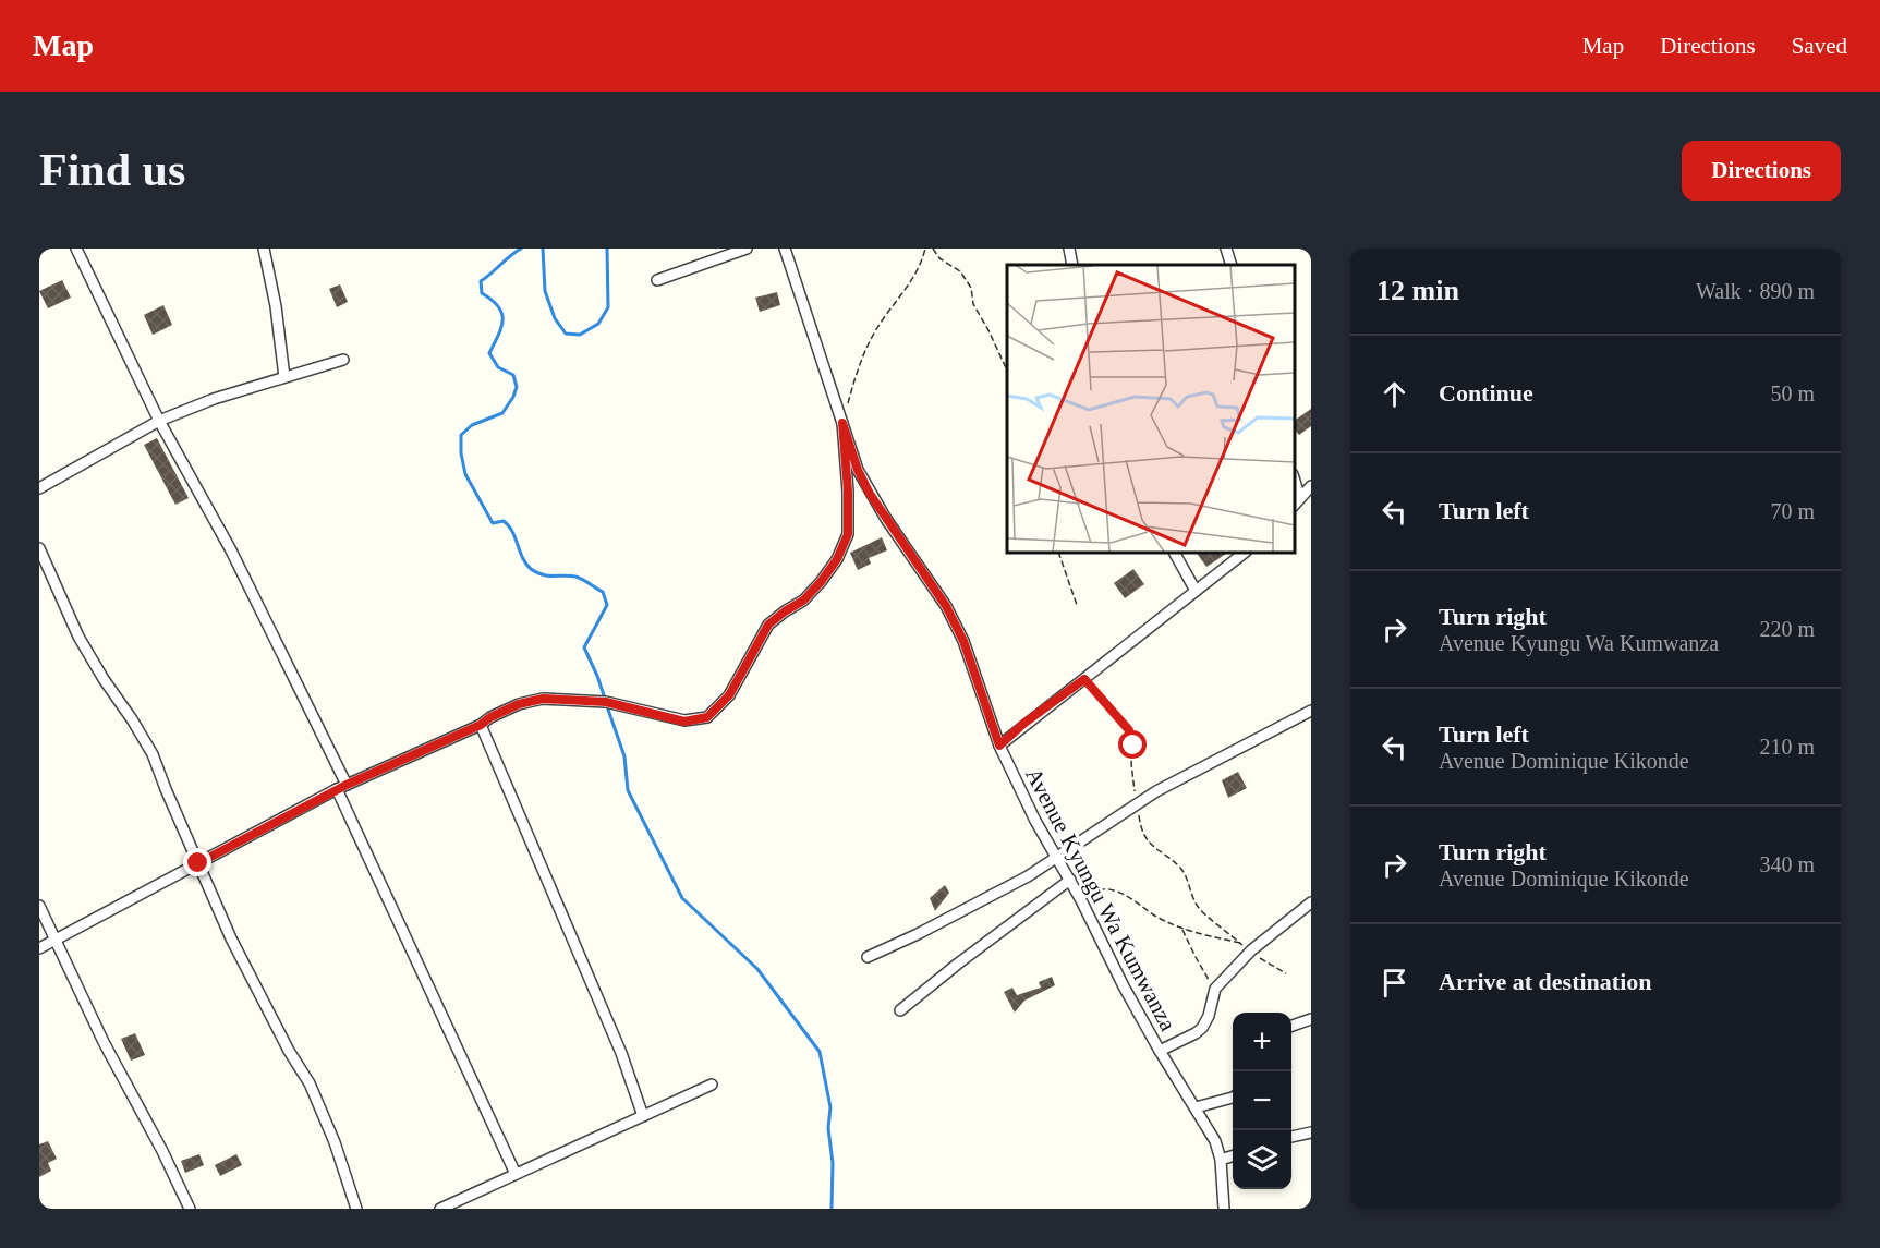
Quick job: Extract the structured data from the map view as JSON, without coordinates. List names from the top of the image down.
{
  "streets": {
    "street": ["Avenue Kyungu Wa Kumwanza"]
  },
  "page": {
    "header": "Map",
    "nav": ["Map", "Directions", "Saved"],
    "buttons": "Directions",
    "title": "Find us",
    "heading": ["12 min", "Walk · 890 m"],
    "list": [
      ["Continue", "50 m"],
      ["Turn left", "70 m"],
      ["Turn right", "Avenue Kyungu Wa Kumwanza", "220 m"],
      ["Turn left", "Avenue Dominique Kikonde", "210 m"],
      ["Turn right", "Avenue Dominique Kikonde", "340 m"],
      "Arrive at destination"
    ],
    "map_buttons": ["+", "−"]
  }
}
